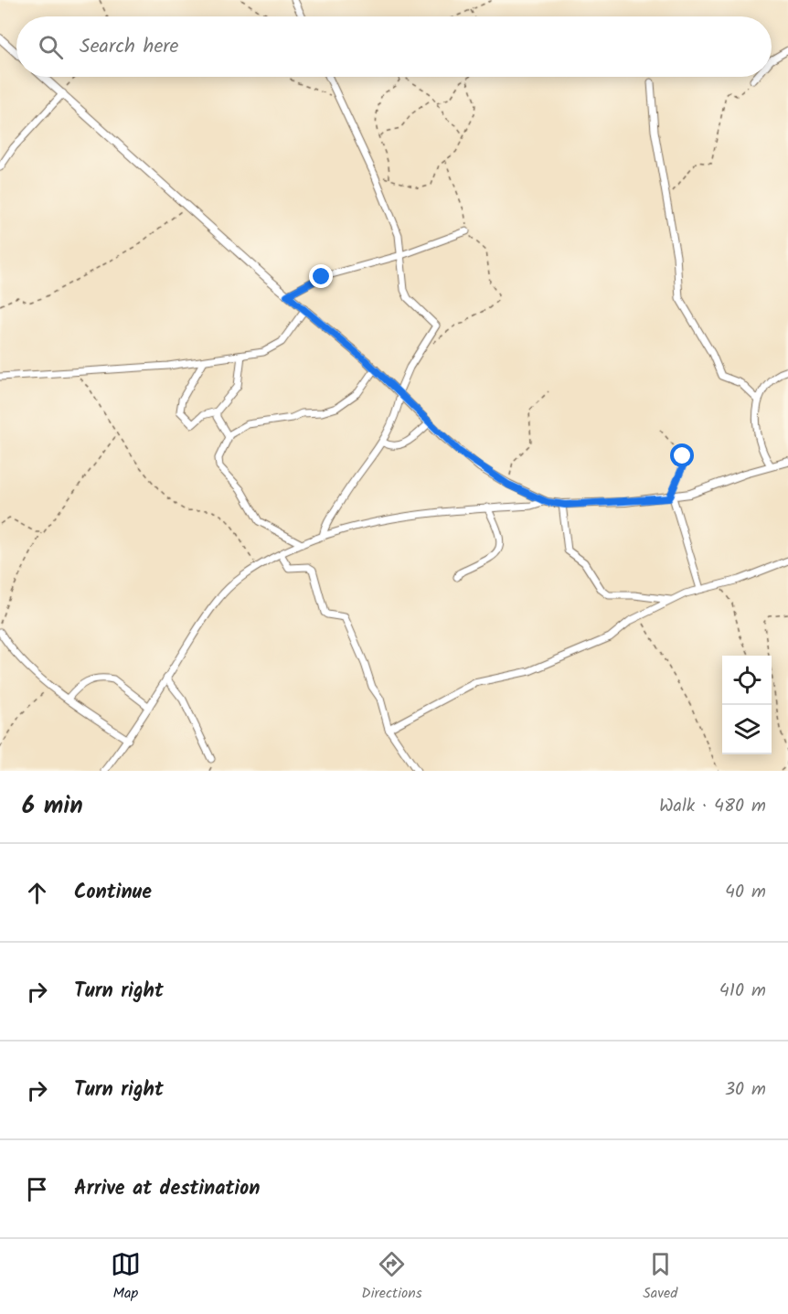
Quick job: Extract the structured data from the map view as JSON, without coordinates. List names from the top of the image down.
{
  "page": {
    "search": "Search here",
    "heading": ["6 min", "Walk · 480 m"],
    "list": [
      ["Continue", "40 m"],
      ["Turn right", "410 m"],
      ["Turn right", "30 m"],
      "Arrive at destination"
    ],
    "nav": ["Map", "Directions", "Saved"]
  }
}
